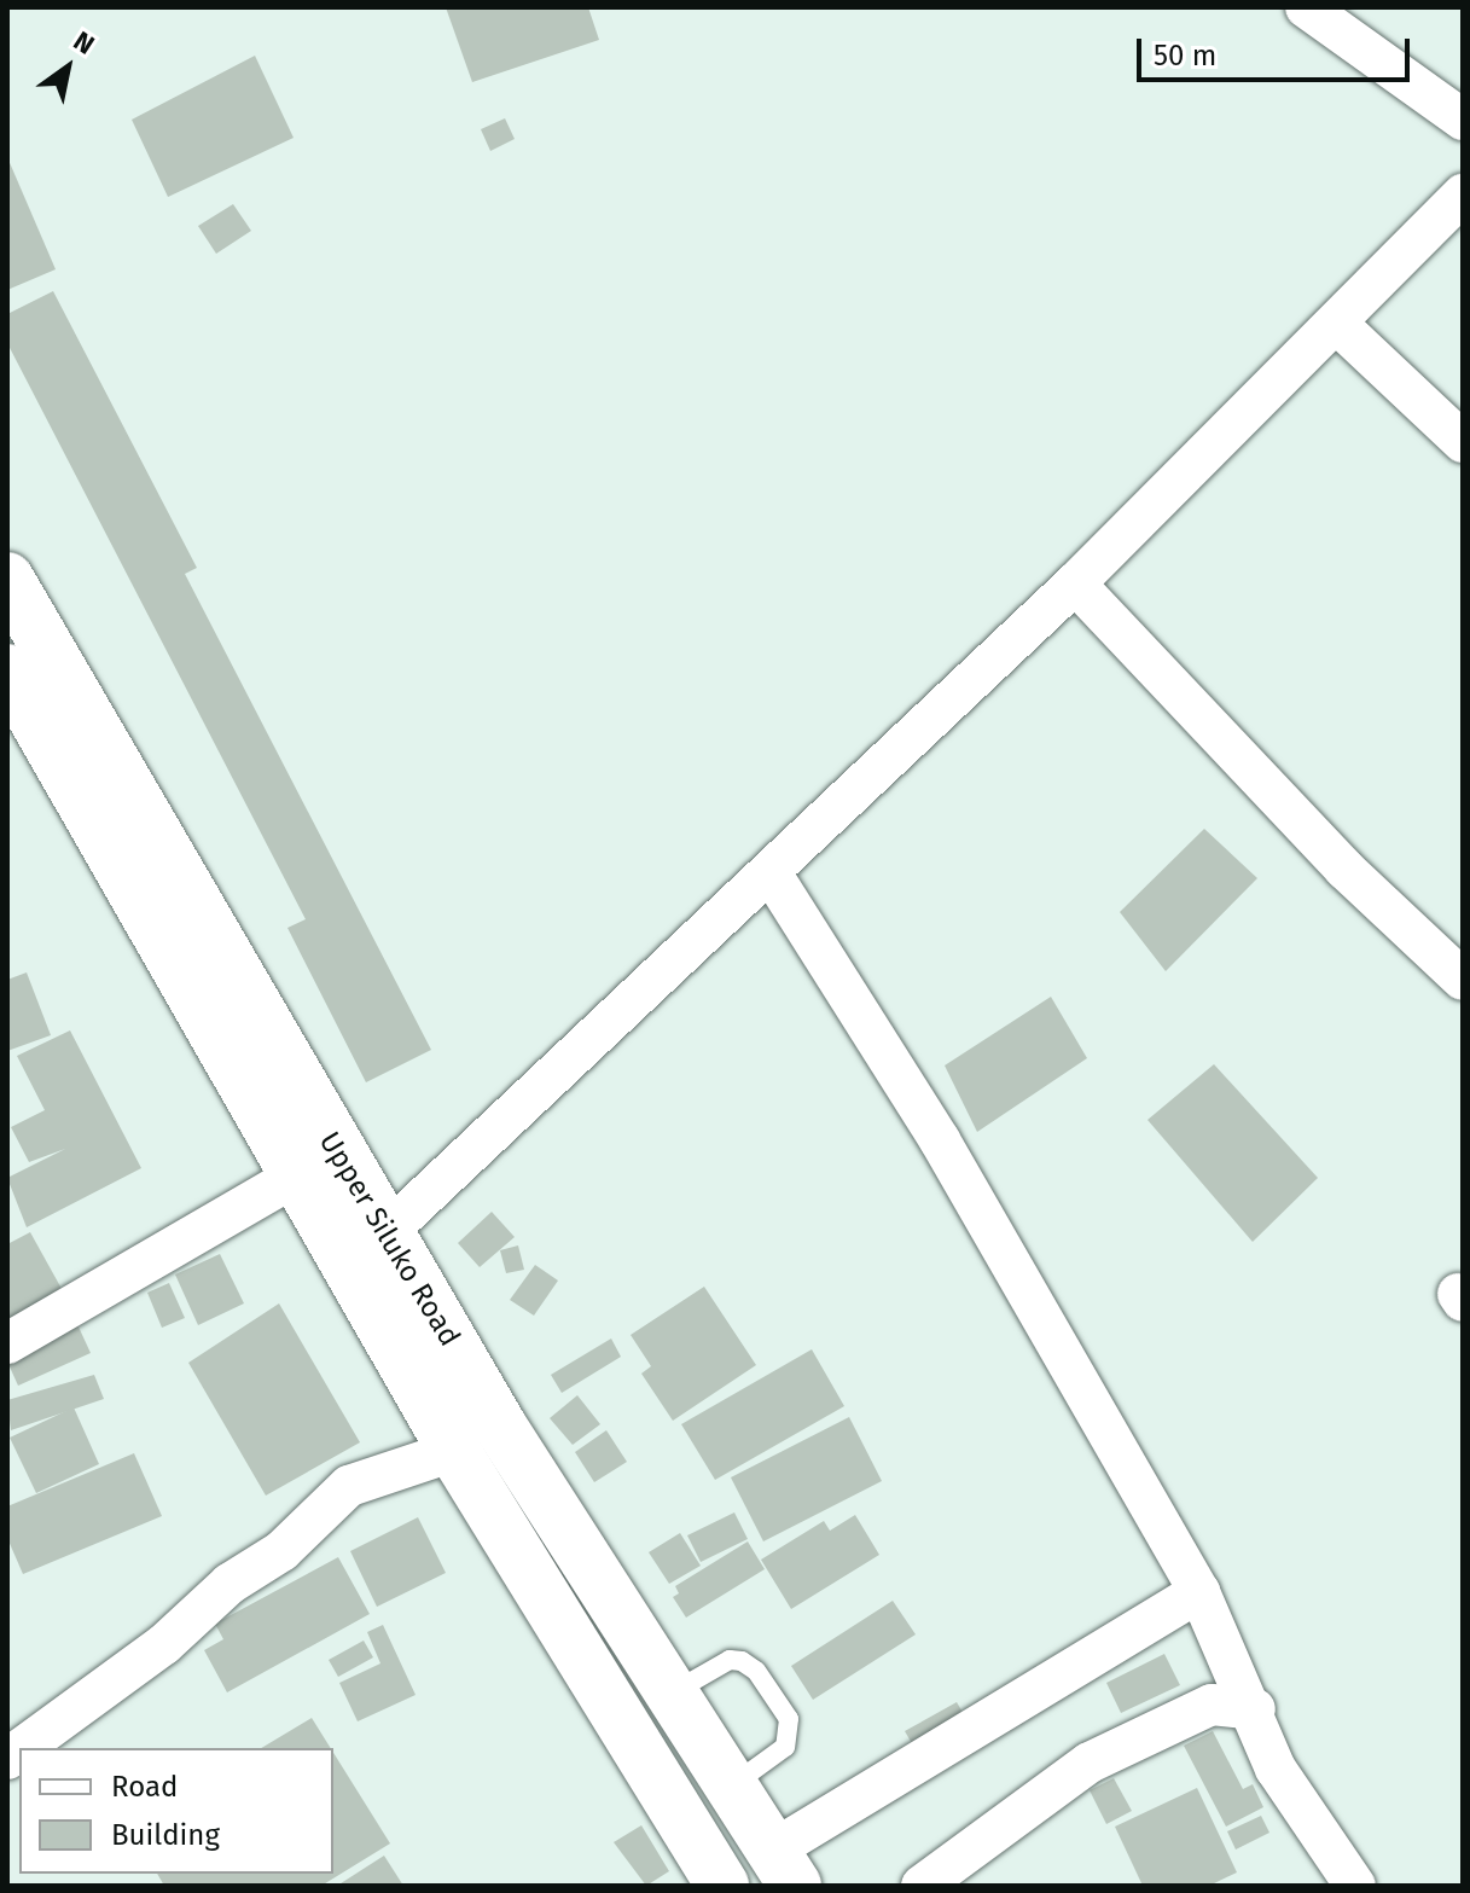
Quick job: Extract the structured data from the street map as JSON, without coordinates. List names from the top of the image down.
{
  "streets": {
    "main road": ["Upper Siluko Road"]
  },
  "legend": ["Road", "Building"],
  "scale_bar": "50 m",
  "north": "top right"
}
